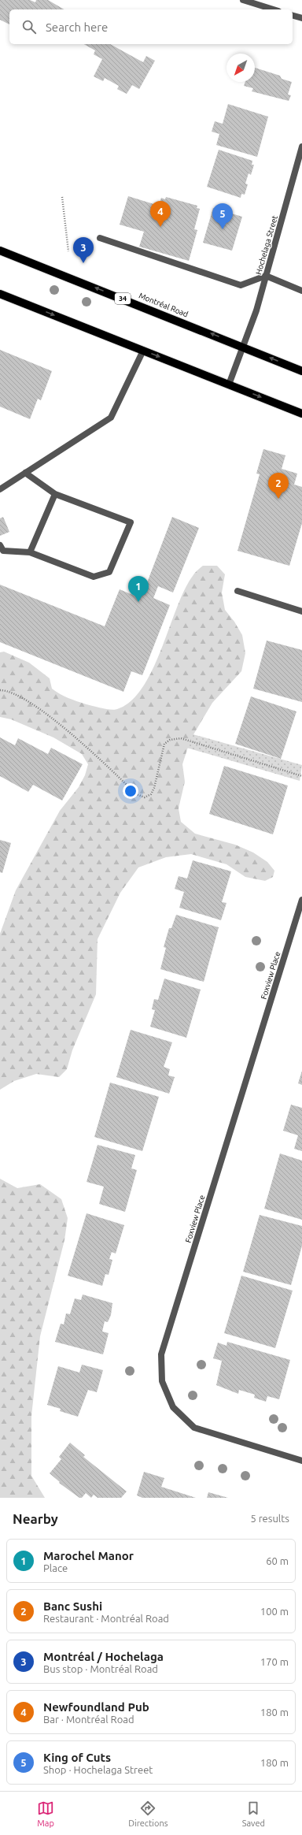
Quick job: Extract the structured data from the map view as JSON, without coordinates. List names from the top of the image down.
{
  "streets": {
    "main road": ["34", "Montréal Road"],
    "street": ["Hochelaga Street", "Foxview Place"]
  },
  "crossings": [
    ["Hochelaga Street", "Montréal Road"]
  ],
  "north": "bottom left",
  "page": {
    "search": "Search here",
    "pins": [
      "4",
      "5",
      "3",
      "2",
      "1"
    ],
    "heading": ["Nearby", "5 results"],
    "list": [
      {
        "mark": "1",
        "name": "Marochel Manor",
        "note": "Place",
        "value": "60 m"
      },
      {
        "mark": "2",
        "name": "Banc Sushi",
        "note": "Restaurant · Montréal Road",
        "value": "100 m"
      },
      {
        "mark": "3",
        "name": "Montréal / Hochelaga",
        "note": "Bus stop · Montréal Road",
        "value": "170 m"
      },
      {
        "mark": "4",
        "name": "Newfoundland Pub",
        "note": "Bar · Montréal Road",
        "value": "180 m"
      },
      {
        "mark": "5",
        "name": "King of Cuts",
        "note": "Shop · Hochelaga Street",
        "value": "180 m"
      }
    ],
    "nav": ["Map", "Directions", "Saved"]
  }
}
